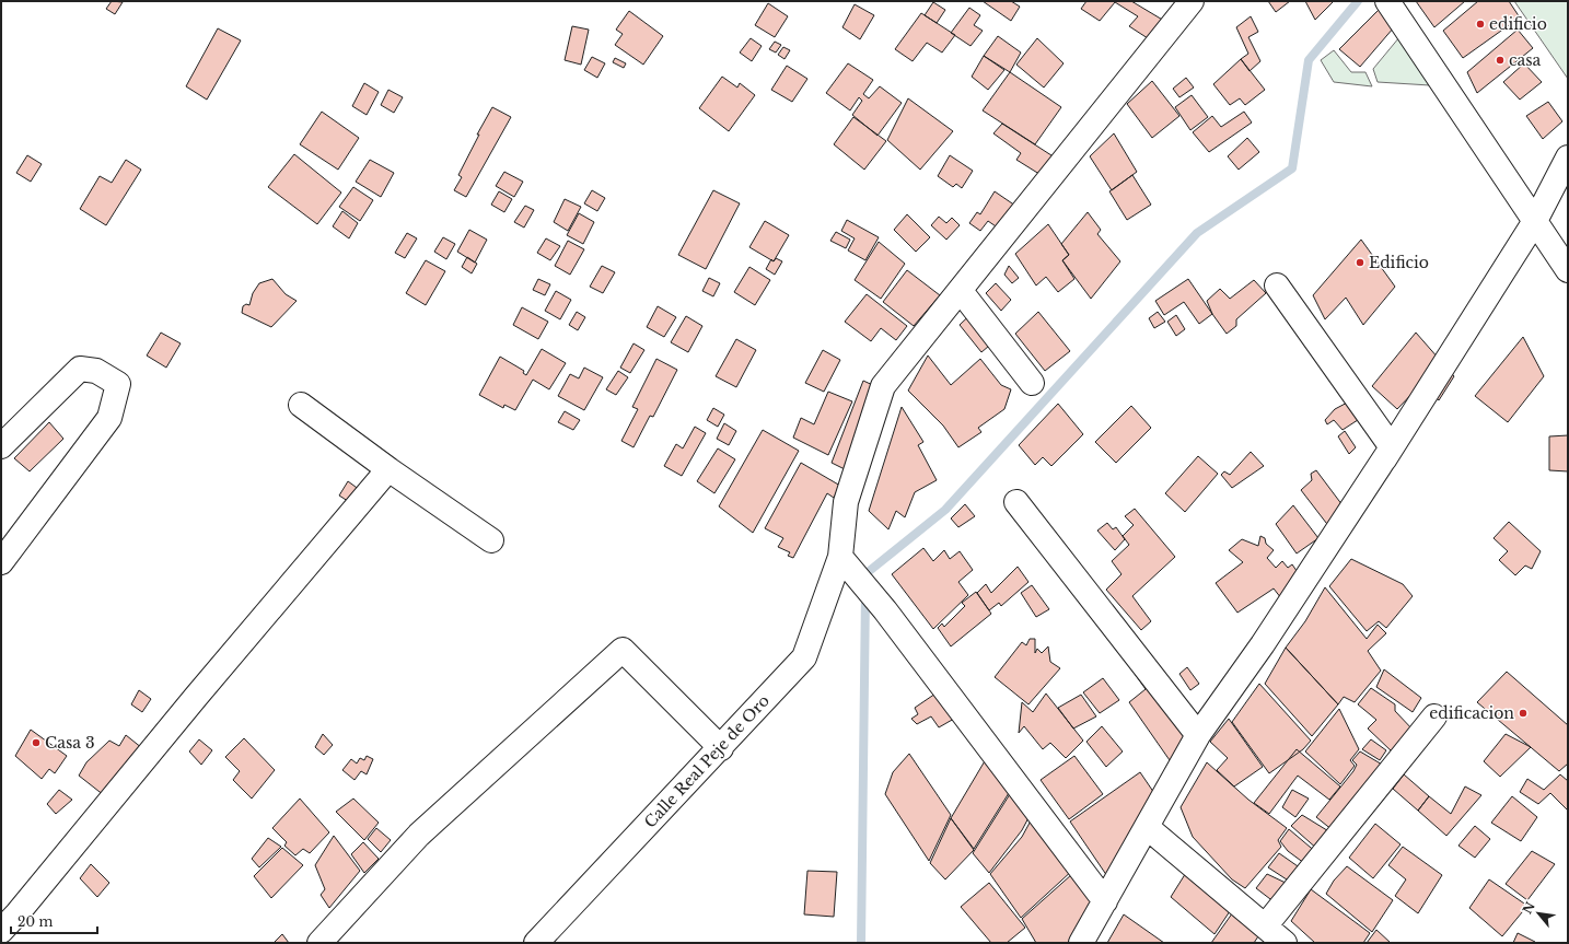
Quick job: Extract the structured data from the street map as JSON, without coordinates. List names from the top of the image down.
{
  "streets": {
    "street": ["Calle Real Peje de Oro"]
  },
  "places": [
    "edificio",
    "casa",
    "Edificio",
    "edificacion",
    "Casa 3"
  ],
  "scale_bar": "20 m",
  "north": "top left"
}
